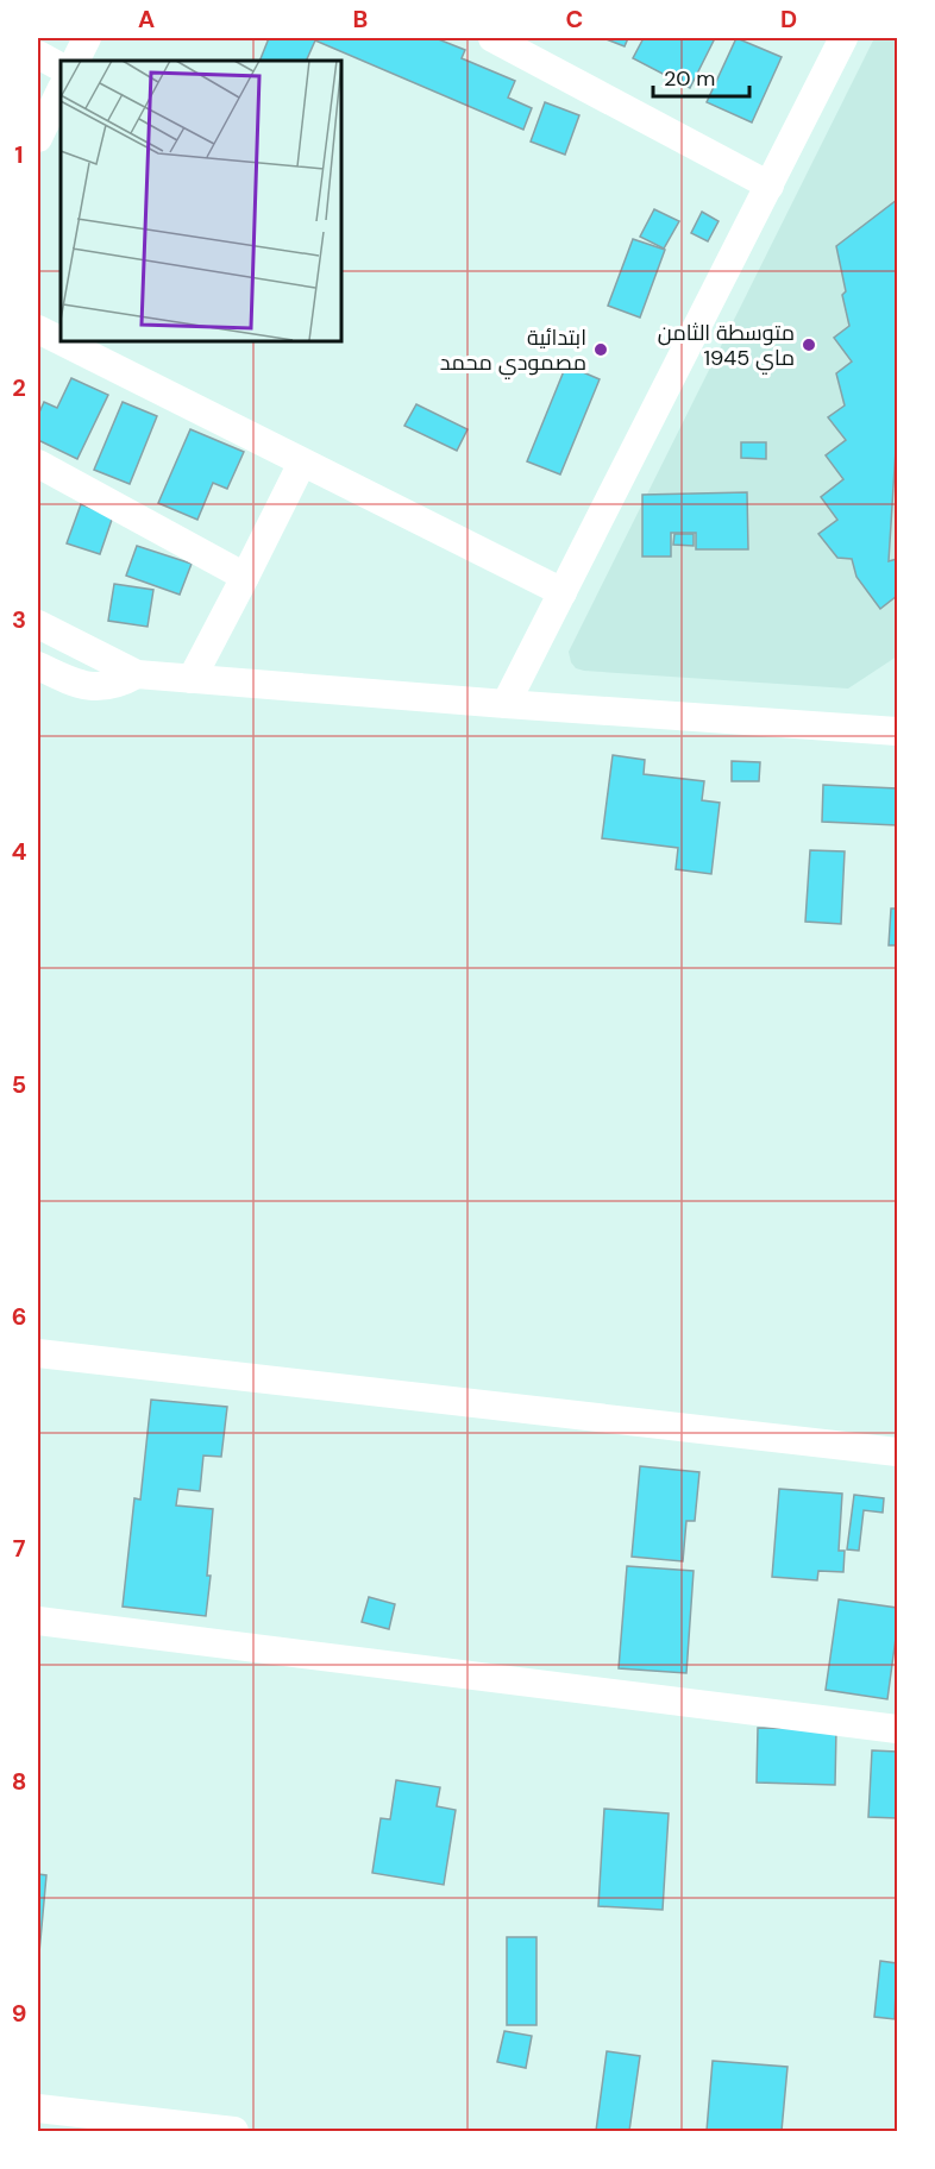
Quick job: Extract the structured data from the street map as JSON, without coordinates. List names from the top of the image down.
{
  "places": ["متوسطة الثامن ماي 1945", "ابتدائية مصمودي محمد"],
  "scale_bar": "20 m",
  "grid": {
    "columns": [
      "A",
      "B",
      "C",
      "D"
    ],
    "rows": [
      "1",
      "2",
      "3",
      "4",
      "5",
      "6",
      "7",
      "8",
      "9"
    ]
  }
}
